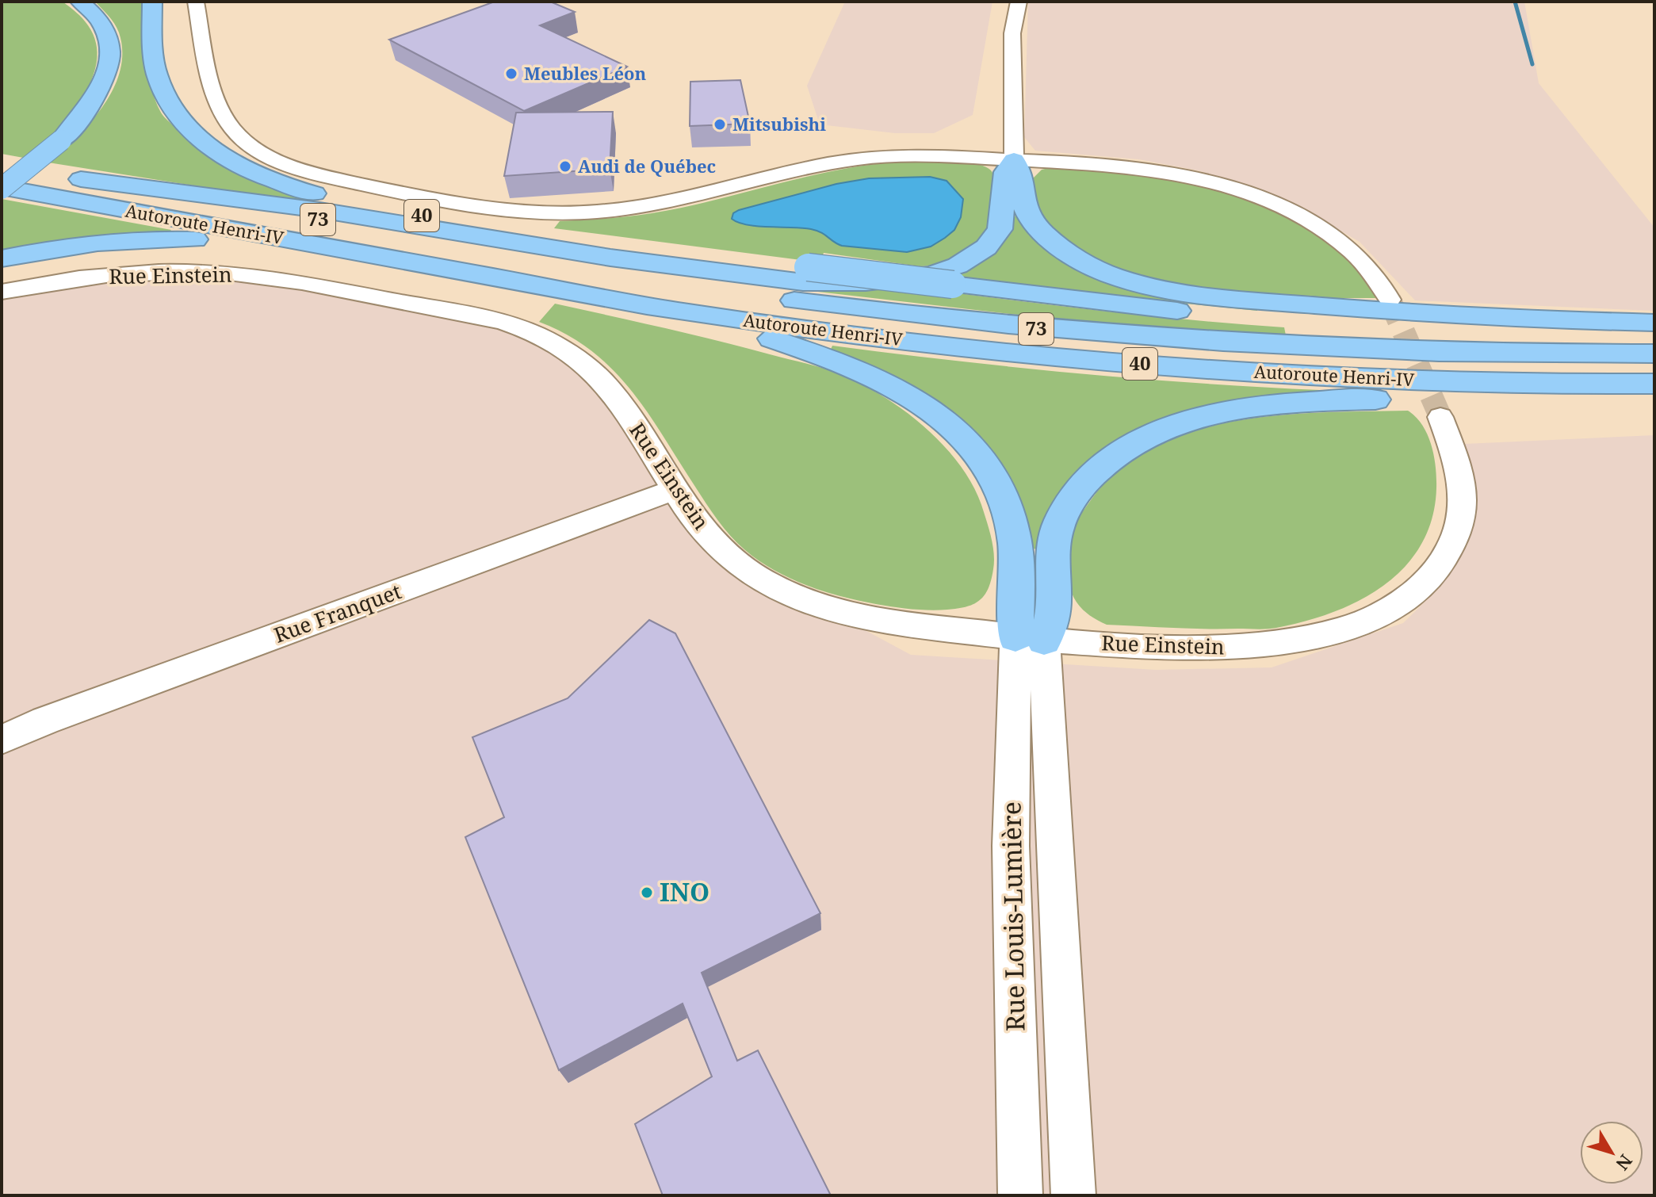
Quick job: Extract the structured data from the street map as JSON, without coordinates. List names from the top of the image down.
{
  "streets": {
    "highway": ["40", "73", "Autoroute Henri-IV"],
    "street": ["Rue Einstein", "Rue Franquet", "Rue Louis-Lumière"]
  },
  "crossings": [
    ["40", "Autoroute Henri-IV"],
    ["Rue Einstein", "Rue Franquet"],
    ["Rue Einstein", "Rue Louis-Lumière"]
  ],
  "places": [
    "Meubles Léon",
    "Mitsubishi",
    "Audi de Québec",
    "INO"
  ],
  "north": "bottom right"
}
